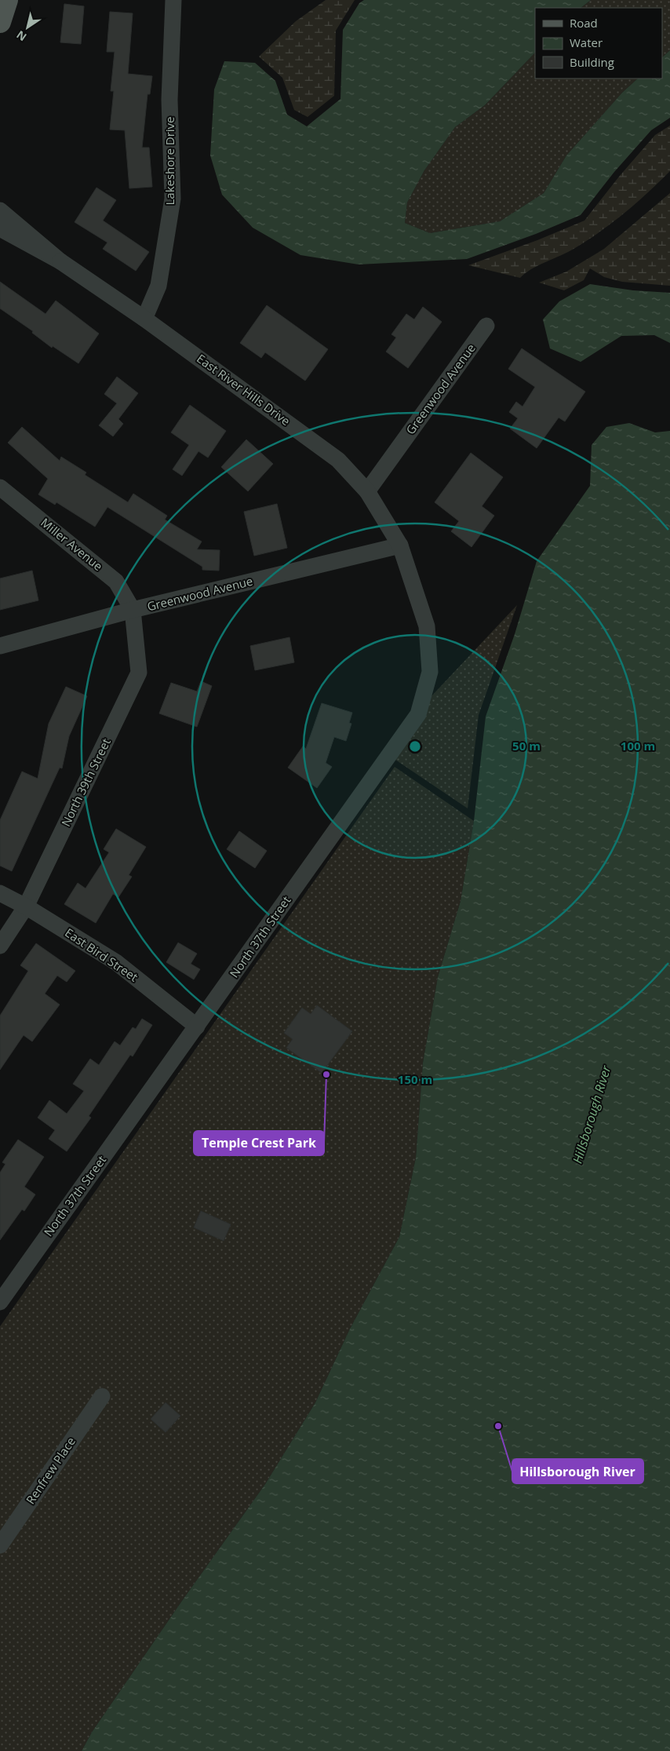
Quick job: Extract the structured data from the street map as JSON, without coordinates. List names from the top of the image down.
{
  "streets": {
    "street": [
      "Lakeshore Drive",
      "Greenwood Avenue",
      "East River Hills Drive",
      "Miller Avenue",
      "North 39th Street",
      "North 37th Street",
      "East Bird Street",
      "Renfrew Place"
    ]
  },
  "crossings": [
    ["Lakeshore Drive", "East River Hills Drive"],
    ["Greenwood Avenue", "East River Hills Drive"],
    ["Greenwood Avenue", "Miller Avenue"],
    ["Greenwood Avenue", "North 39th Street"],
    ["Greenwood Avenue", "North 37th Street"],
    ["East River Hills Drive", "North 37th Street"],
    ["Miller Avenue", "North 39th Street"],
    ["North 39th Street", "East Bird Street"],
    ["North 37th Street", "East Bird Street"]
  ],
  "water": ["Hillsborough River"],
  "places": ["Temple Crest Park", "Hillsborough River"],
  "legend": ["Road", "Water", "Building"],
  "north": "bottom left",
  "rings": ["50 m", "100 m", "150 m"]
}
